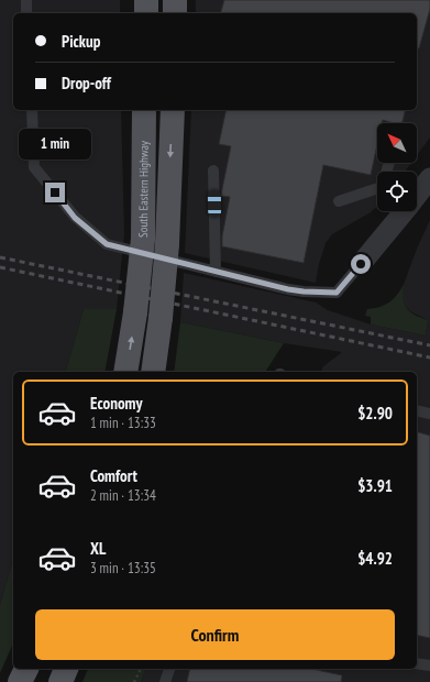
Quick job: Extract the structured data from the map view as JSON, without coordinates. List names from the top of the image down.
{
  "streets": {
    "main road": ["South Eastern Highway"]
  },
  "north": "top left",
  "page": {
    "banner": ["Pickup", "Drop-off"],
    "bubble": "1 min",
    "list": [
      {
        "name": "Economy",
        "note": "1 min · 13:33",
        "value": "$2.90"
      },
      {
        "name": "Comfort",
        "note": "2 min · 13:34",
        "value": "$3.91"
      },
      {
        "name": "XL",
        "note": "3 min · 13:35",
        "value": "$4.92"
      }
    ],
    "buttons": "Confirm"
  }
}
